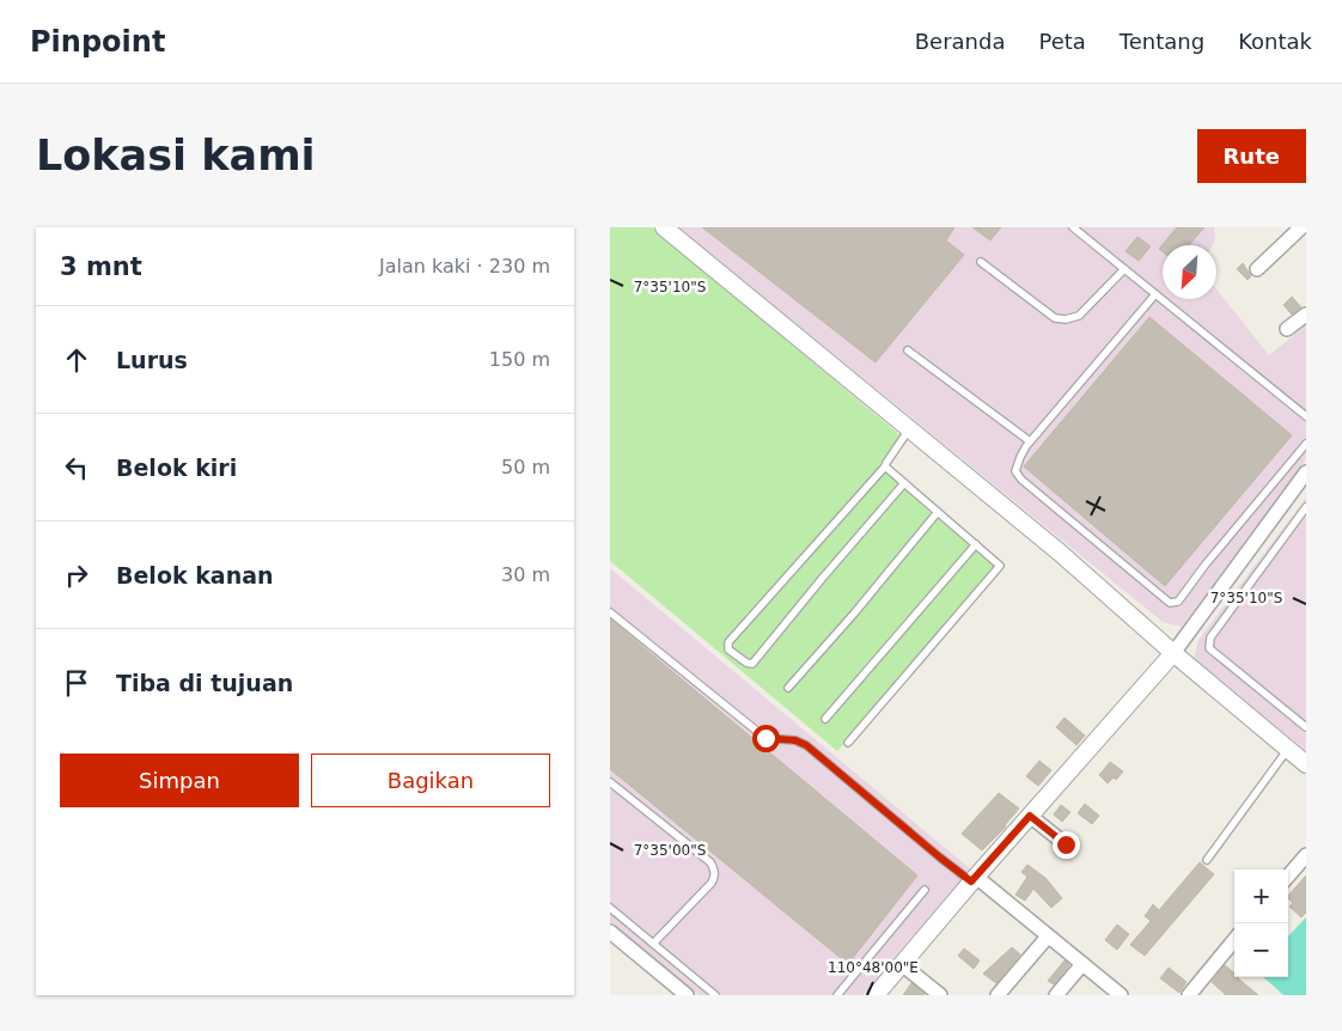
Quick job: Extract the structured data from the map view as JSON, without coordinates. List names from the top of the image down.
{
  "north": "bottom left",
  "page": {
    "header": "Pinpoint",
    "nav": [
      "Beranda",
      "Peta",
      "Tentang",
      "Kontak"
    ],
    "buttons": [
      "Rute",
      ["Simpan", "Bagikan"]
    ],
    "title": "Lokasi kami",
    "heading": ["3 mnt", "Jalan kaki · 230 m"],
    "list": [
      ["Lurus", "150 m"],
      ["Belok kiri", "50 m"],
      ["Belok kanan", "30 m"],
      "Tiba di tujuan"
    ],
    "map_buttons": ["+", "−"]
  },
  "coordinates": ["7°35'10\"S", "7°35'00\"S", "110°48'00\"E"]
}
